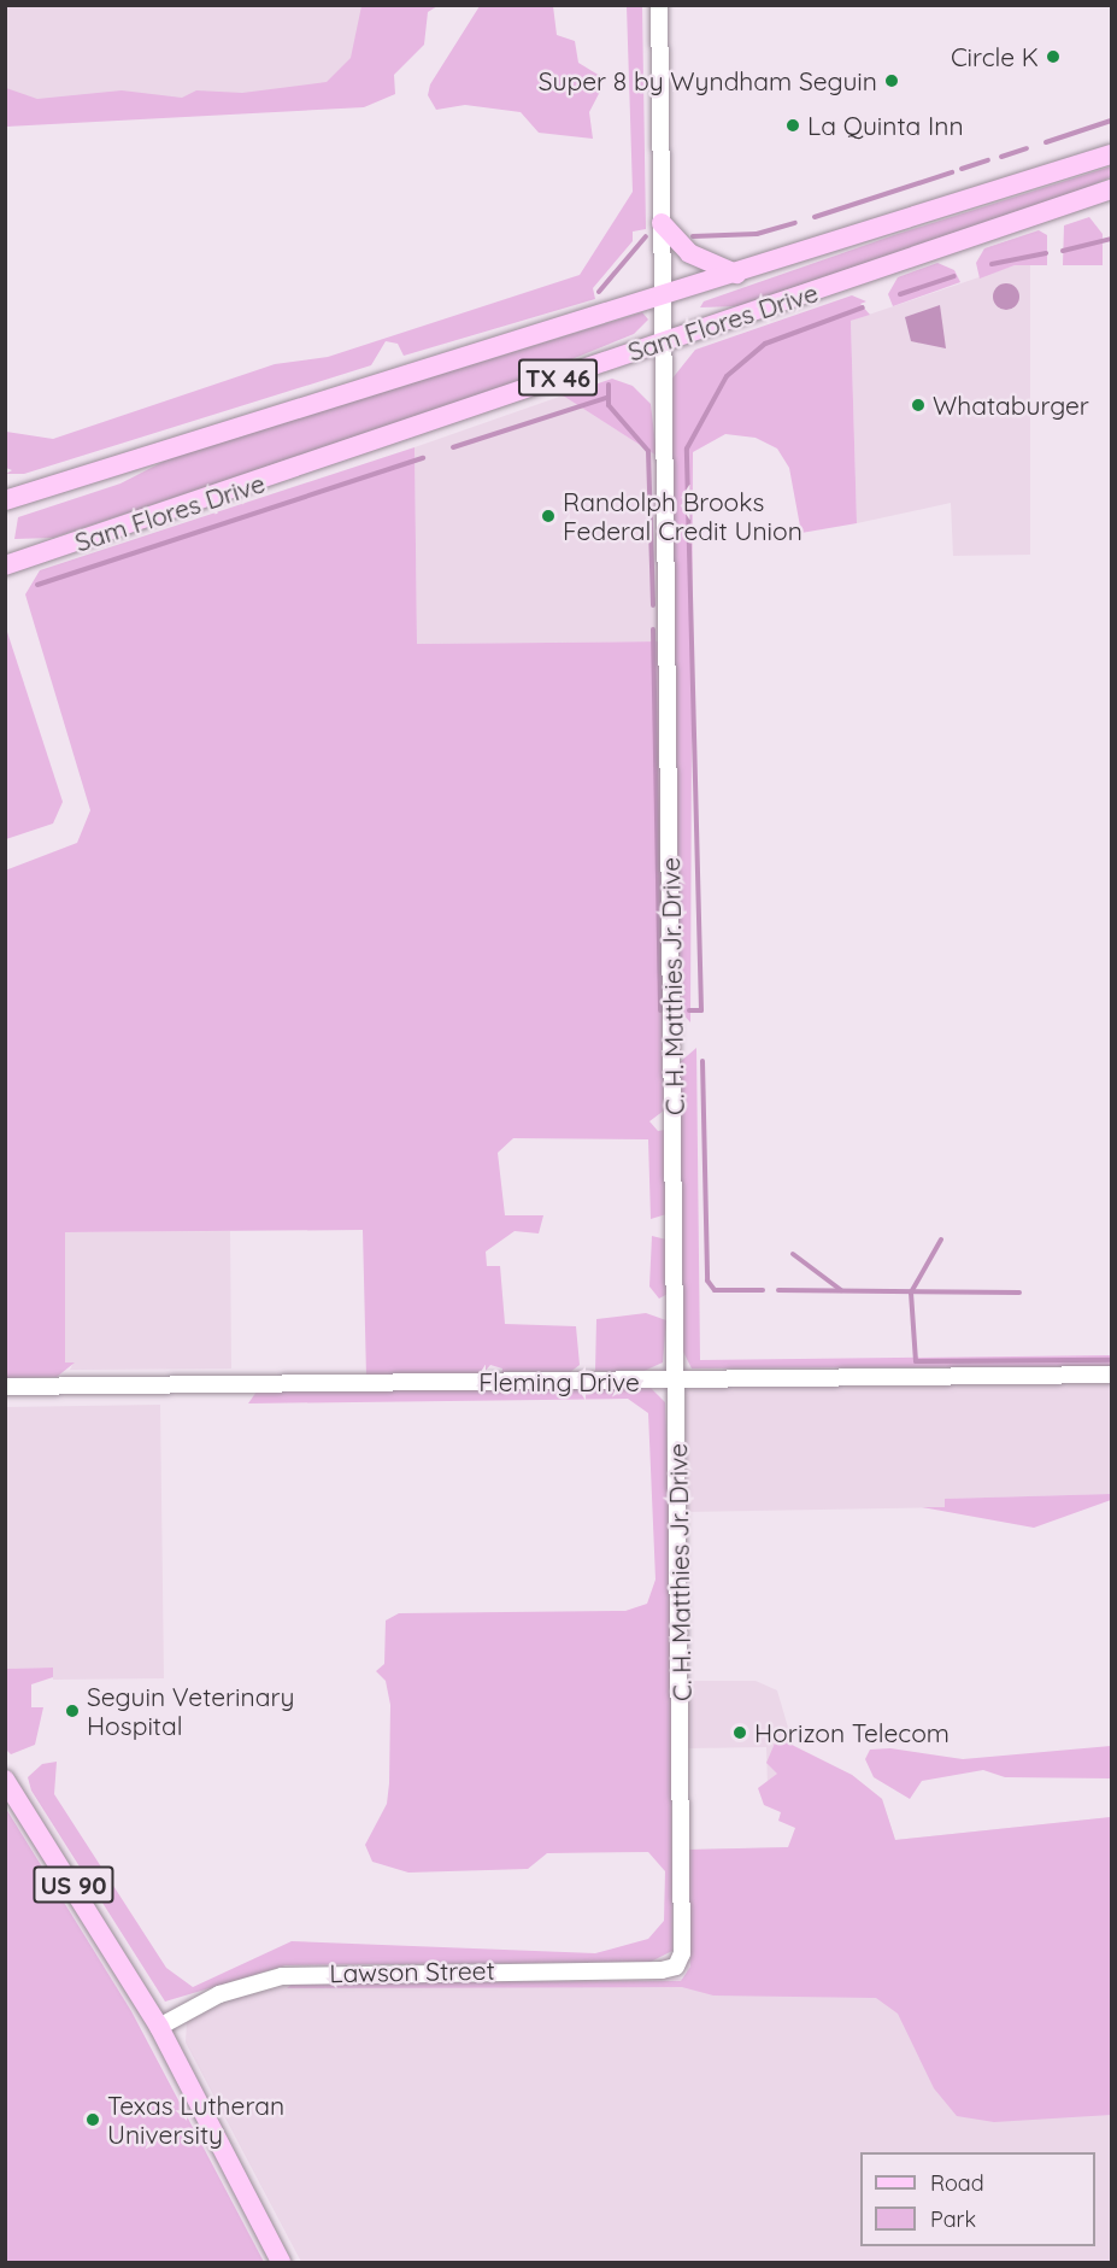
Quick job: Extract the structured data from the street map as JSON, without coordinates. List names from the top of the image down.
{
  "streets": {
    "main road": ["Sam Flores Drive", "TX 46", "US 90"],
    "street": ["C. H. Matthies Jr. Drive", "Fleming Drive", "Lawson Street"]
  },
  "crossings": [
    ["Sam Flores Drive", "C. H. Matthies Jr. Drive"],
    ["C. H. Matthies Jr. Drive", "Fleming Drive"],
    ["C. H. Matthies Jr. Drive", "Lawson Street"],
    ["US 90", "Lawson Street"]
  ],
  "places": [
    "Circle K",
    "Super 8 by Wyndham Seguin",
    "La Quinta Inn",
    "Whataburger",
    "Randolph Brooks Federal Credit Union",
    "Seguin Veterinary Hospital",
    "Horizon Telecom",
    "Texas Lutheran University"
  ],
  "legend": ["Road", "Park"]
}
